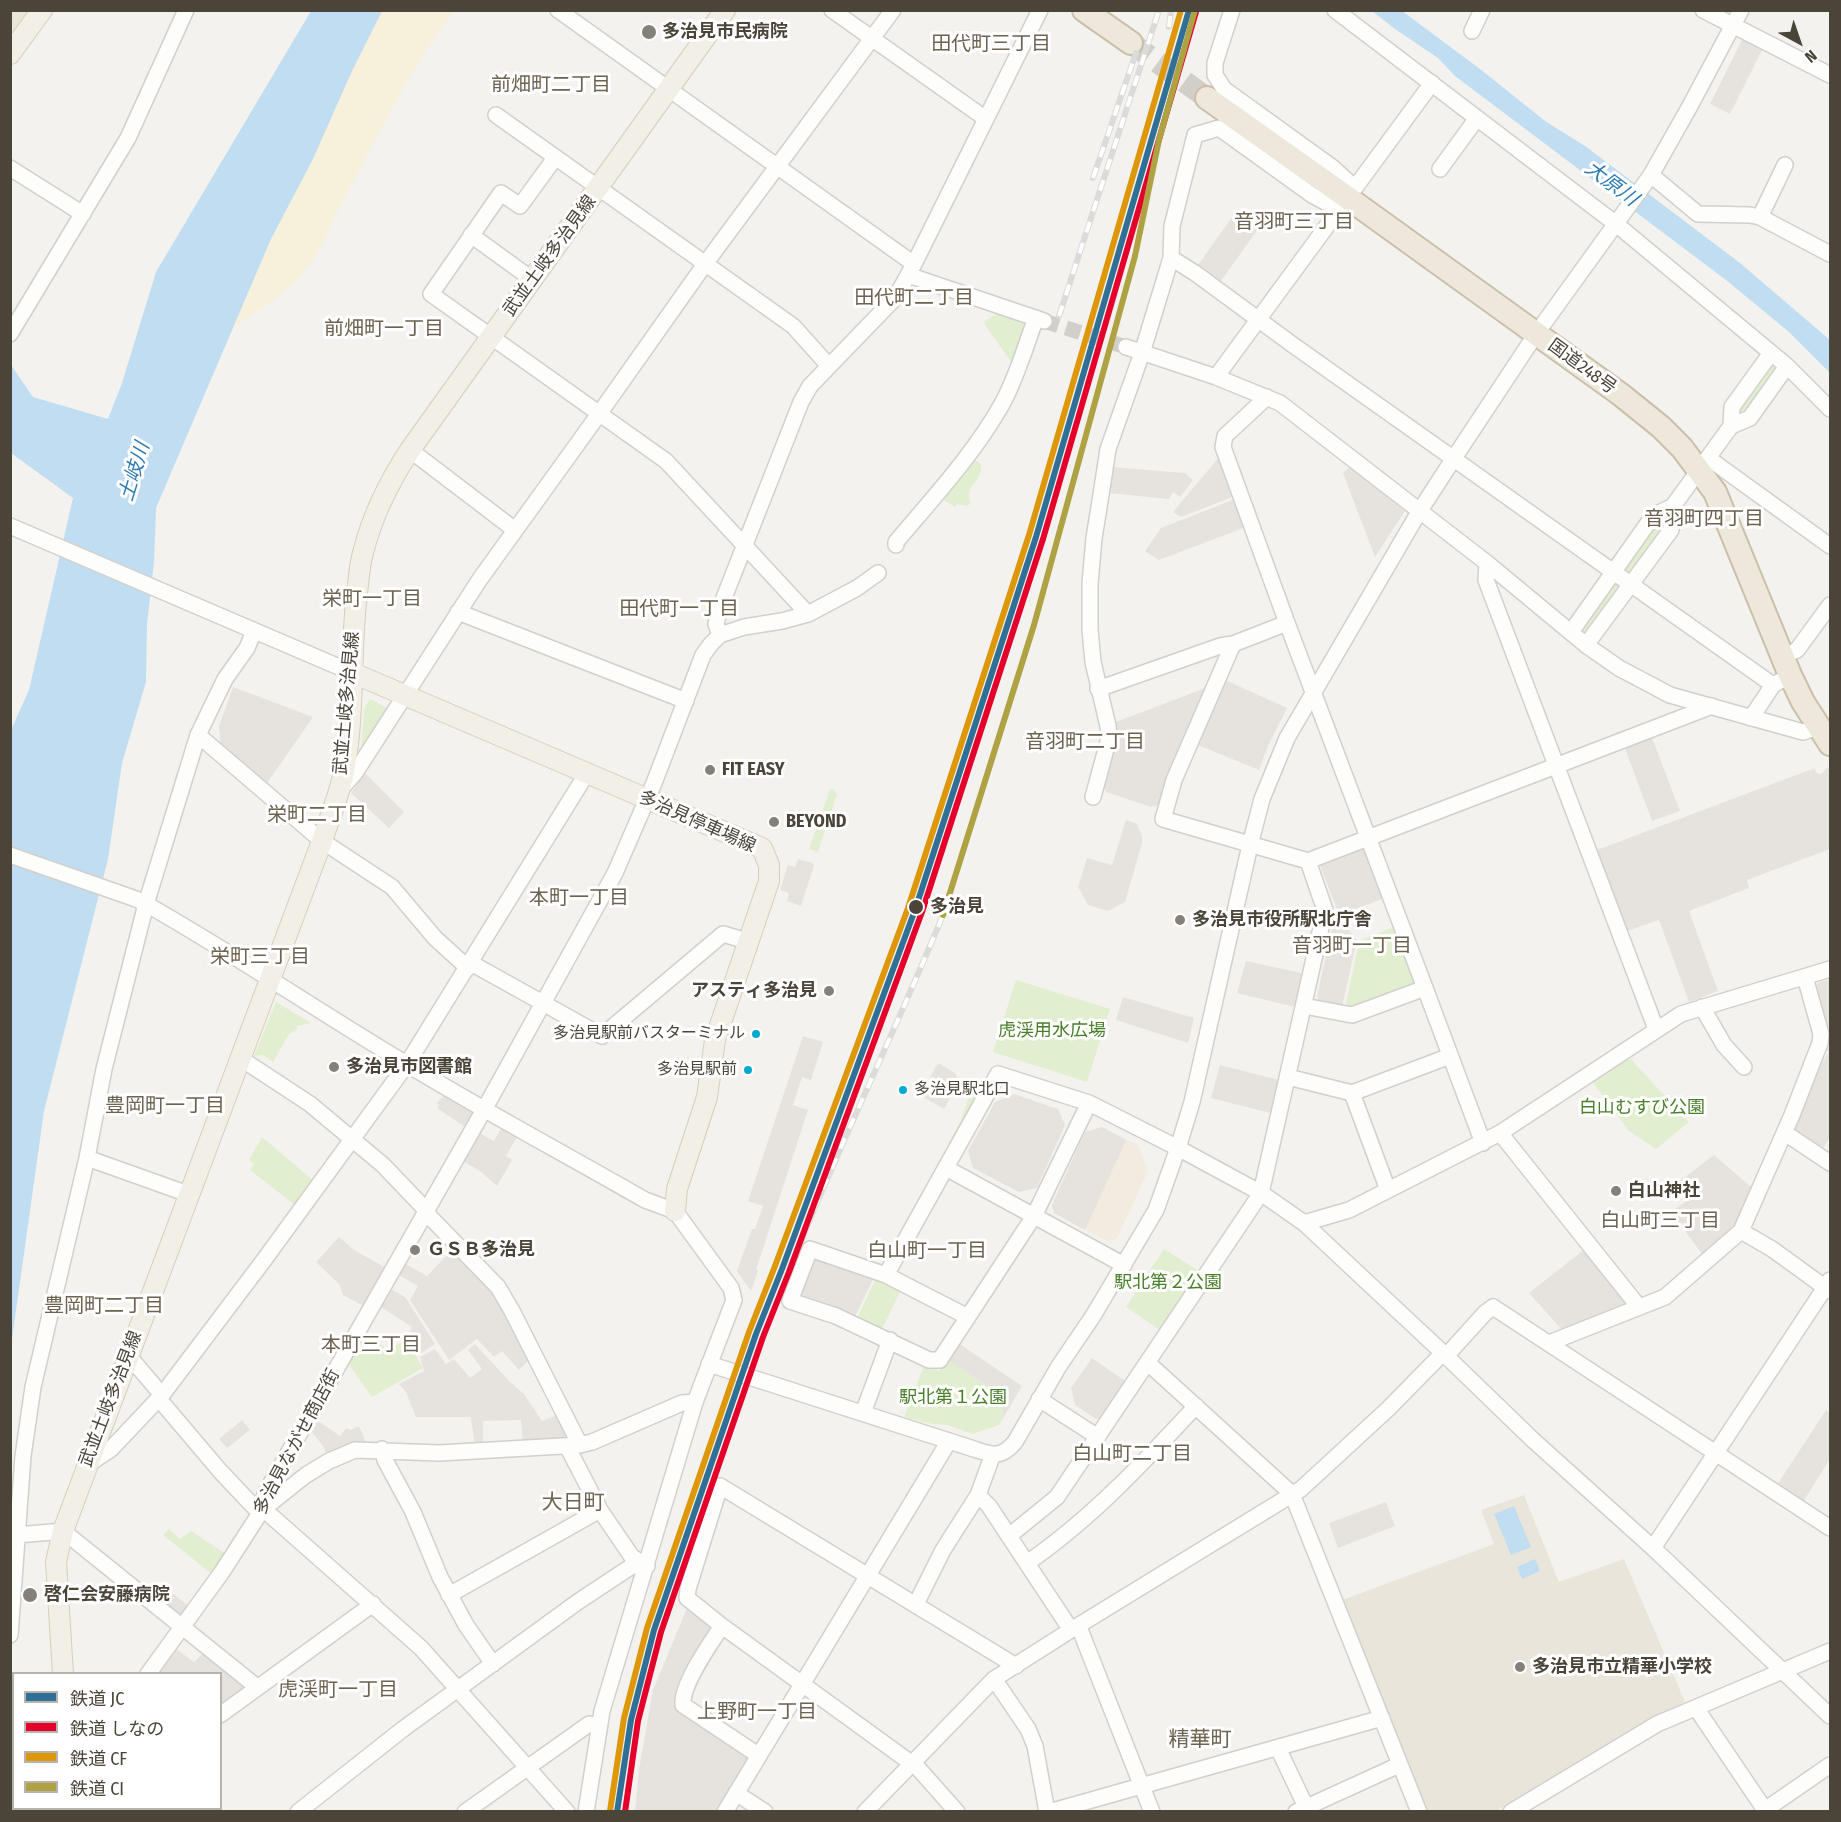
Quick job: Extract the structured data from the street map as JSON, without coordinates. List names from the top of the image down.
{
  "streets": {
    "highway": ["国道248号"],
    "main road": ["武並土岐多治見線", "多治見停車場線"],
    "street": ["多治見ながせ商店街"]
  },
  "crossings": [
    ["武並土岐多治見線", "多治見停車場線"],
    ["多治見停車場線", "多治見ながせ商店街"]
  ],
  "districts": [
    "田代町三丁目",
    "前畑町二丁目",
    "音羽町三丁目",
    "田代町二丁目",
    "前畑町一丁目",
    "音羽町四丁目",
    "栄町一丁目",
    "田代町一丁目",
    "音羽町二丁目",
    "栄町二丁目",
    "本町一丁目",
    "音羽町一丁目",
    "栄町三丁目",
    "豊岡町一丁目",
    "白山町三丁目",
    "白山町一丁目",
    "豊岡町二丁目",
    "本町三丁目",
    "白山町二丁目",
    "大日町",
    "虎渓町一丁目",
    "上野町一丁目",
    "精華町"
  ],
  "water": ["大原川", "土岐川"],
  "parks": [
    "虎渓用水広場",
    "白山むすび公園",
    "駅北第２公園",
    "駅北第１公園"
  ],
  "places": [
    "多治見市民病院",
    "FIT EASY",
    "BEYOND",
    "多治見",
    "多治見市役所駅北庁舎",
    "アスティ多治見",
    "多治見駅前バスターミナル",
    "多治見市図書館",
    "多治見駅前",
    "多治見駅北口",
    "白山神社",
    "ＧＳＢ多治見",
    "啓仁会安藤病院",
    "多治見市立精華小学校"
  ],
  "lines": [
    "rail line JC",
    "rail line CF",
    "rail line CI",
    "rail line しなの"
  ],
  "legend": [
    "鉄道 JC",
    "鉄道 しなの",
    "鉄道 CF",
    "鉄道 CI"
  ],
  "north": "bottom right"
}
